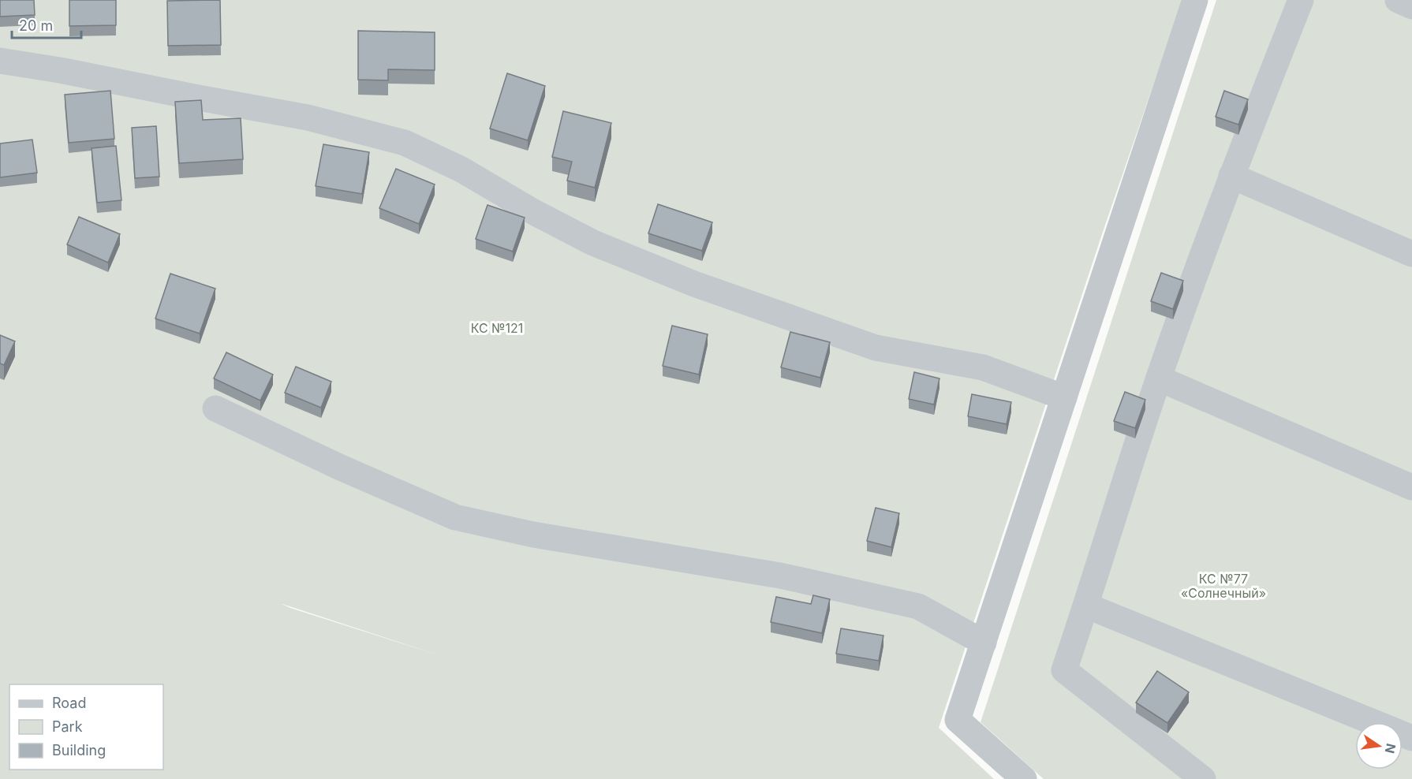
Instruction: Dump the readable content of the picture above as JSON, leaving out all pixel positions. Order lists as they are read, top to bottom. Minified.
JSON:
{"parks":["КС №121","КС №77 «Солнечный»"],"legend":["Road","Park","Building"],"scale_bar":"20 m","north":"right"}
